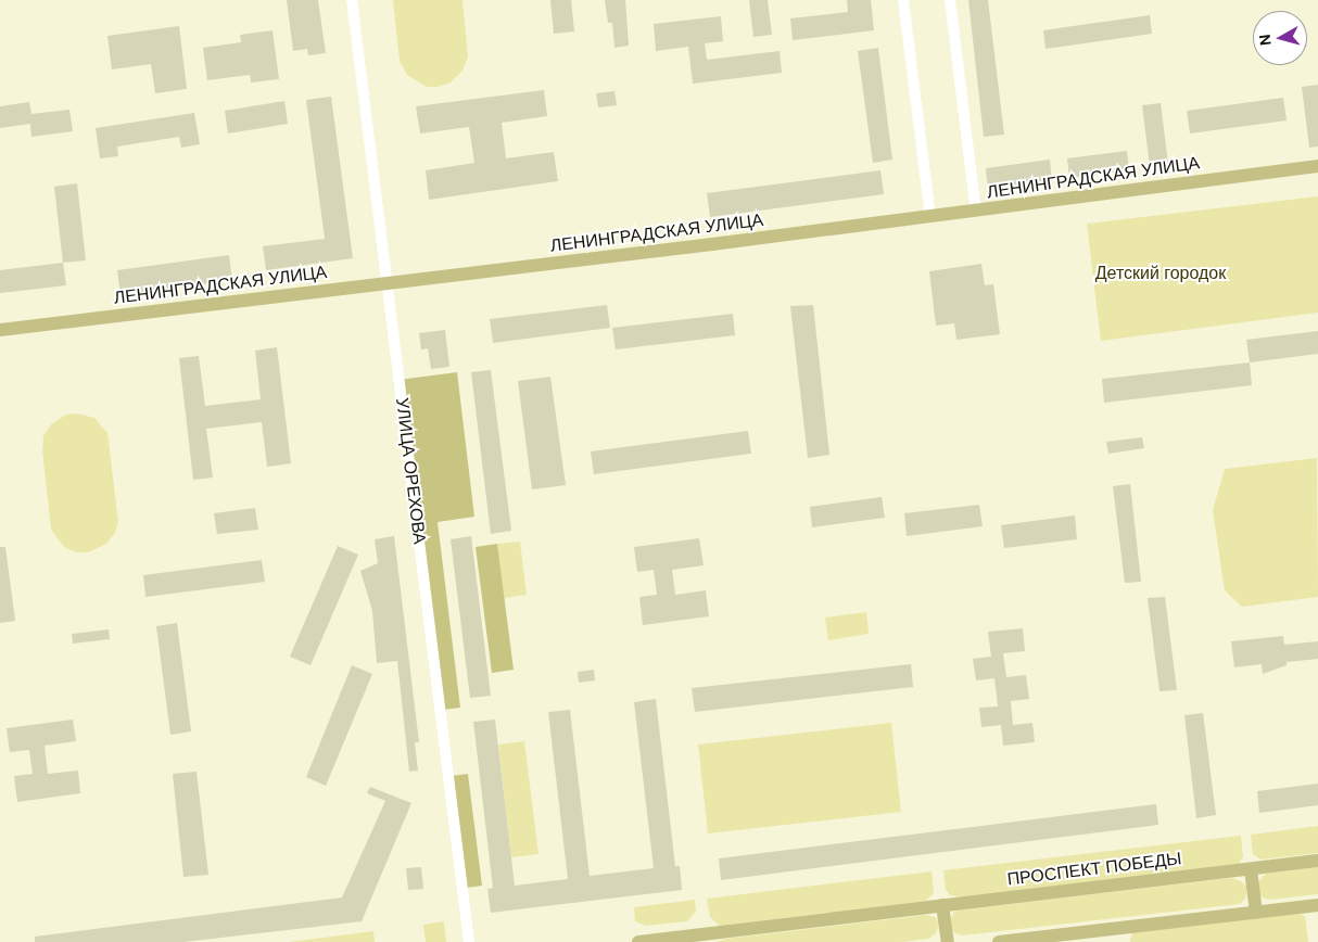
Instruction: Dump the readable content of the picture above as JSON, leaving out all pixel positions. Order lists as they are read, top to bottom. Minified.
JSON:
{"streets":{"main road":["ЛЕНИНГРАДСКАЯ УЛИЦА","ПРОСПЕКТ ПОБЕДЫ"],"street":["УЛИЦА ОРЕХОВА"]},"crossings":[["ЛЕНИНГРАДСКАЯ УЛИЦА","УЛИЦА ОРЕХОВА"]],"parks":["Детский городок"],"north":"left"}
